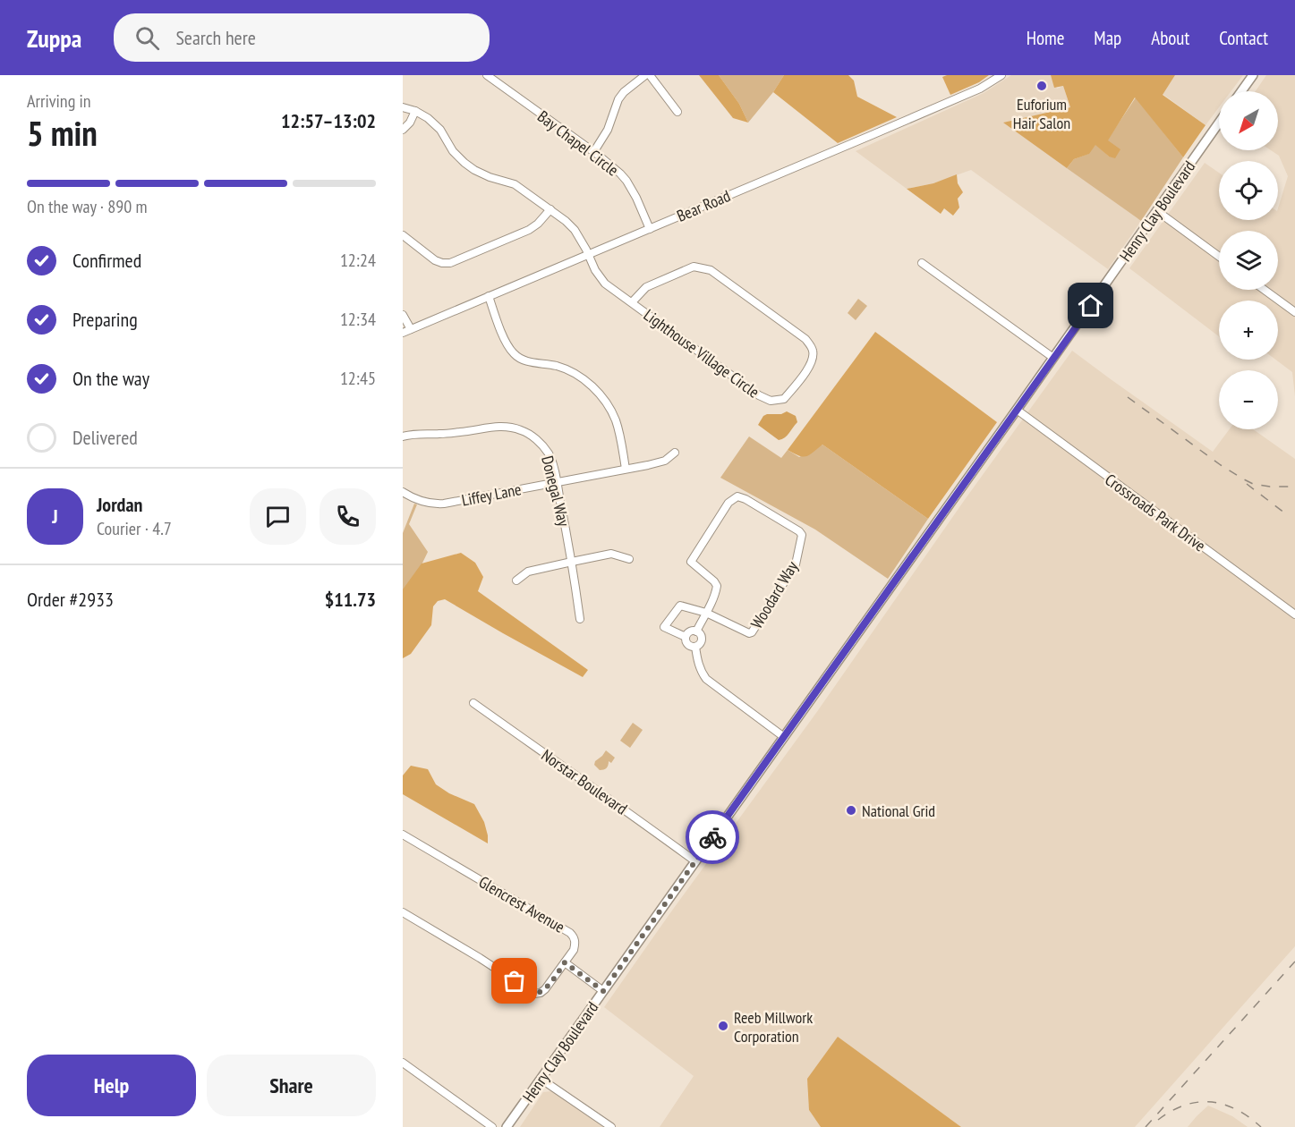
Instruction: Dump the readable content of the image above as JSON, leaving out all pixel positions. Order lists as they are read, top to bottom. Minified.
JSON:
{"streets":{"main road":["Henry Clay Boulevard"],"street":["Bay Chapel Circle","Bear Road","Lighthouse Village Circle","Donegal Way","Liffey Lane","Crossroads Park Drive","Woodard Way","Norstar Boulevard","Glencrest Avenue"]},"crossings":[["Bay Chapel Circle","Bear Road"],["Bear Road","Lighthouse Village Circle"],["Henry Clay Boulevard","Crossroads Park Drive"],["Henry Clay Boulevard","Woodard Way"],["Henry Clay Boulevard","Norstar Boulevard"],["Donegal Way","Liffey Lane"]],"places":["Euforium Hair Salon","National Grid","Reeb Millwork Corporation"],"north":"bottom left","page":{"header":"Zuppa","search":"Search here","nav":["Home","Map","About","Contact"],"heading":["5 min","Arriving in","12:57–13:02"],"panel":["Jordan","Courier · 4.7","Order #2933","$11.73"],"map_buttons":["+","−"],"bar":"On the way · 890 m","list":[["Confirmed","12:24"],["Preparing","12:34"],["On the way","12:45"],"Delivered"],"round":"J","buttons":["Help","Share"]}}
